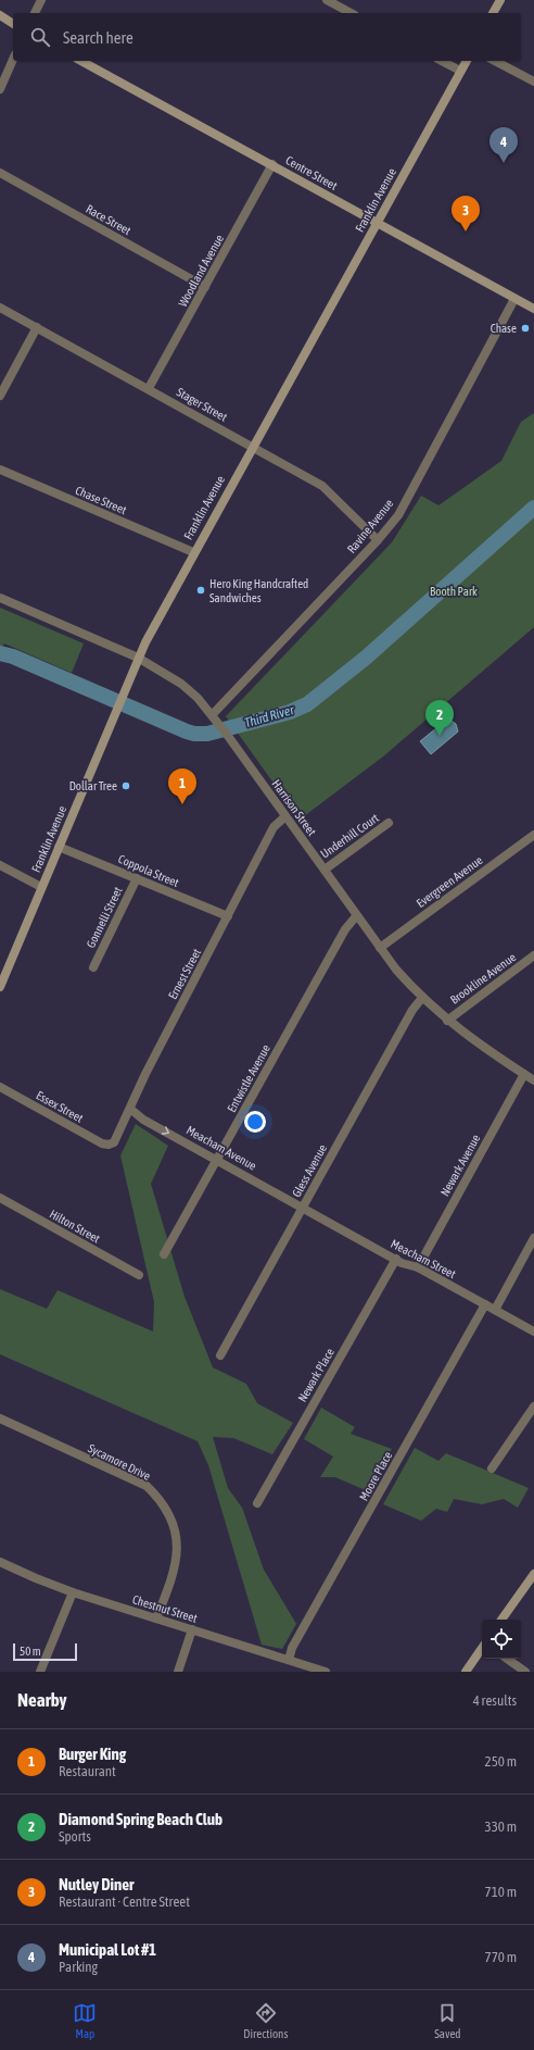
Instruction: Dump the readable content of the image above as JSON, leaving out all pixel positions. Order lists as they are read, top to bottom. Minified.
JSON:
{"streets":{"main road":["Centre Street","Franklin Avenue"],"street":["Race Street","Woodland Avenue","Stager Street","Chase Street","Ravine Avenue","Harrison Street","Underhill Court","Coppola Street","Evergreen Avenue","Gonnelli Street","Ernest Street","Brookline Avenue","Entwistle Avenue","Essex Street","Meacham Avenue","Newark Avenue","Gless Avenue","Hilton Street","Meacham Street","Newark Place","Sycamore Drive","Moore Place","Chestnut Street"]},"crossings":[["Centre Street","Franklin Avenue"],["Centre Street","Woodland Avenue"],["Centre Street","Ravine Avenue"],["Franklin Avenue","Stager Street"],["Franklin Avenue","Chase Street"],["Franklin Avenue","Harrison Street"],["Franklin Avenue","Coppola Street"],["Race Street","Woodland Avenue"],["Woodland Avenue","Stager Street"],["Stager Street","Ravine Avenue"],["Ravine Avenue","Harrison Street"],["Harrison Street","Underhill Court"],["Harrison Street","Evergreen Avenue"],["Harrison Street","Ernest Street"],["Harrison Street","Brookline Avenue"],["Harrison Street","Entwistle Avenue"],["Harrison Street","Newark Avenue"],["Harrison Street","Gless Avenue"],["Coppola Street","Gonnelli Street"],["Coppola Street","Ernest Street"],["Ernest Street","Essex Street"],["Ernest Street","Meacham Avenue"],["Entwistle Avenue","Meacham Avenue"],["Meacham Avenue","Gless Avenue"],["Meacham Avenue","Meacham Street"],["Newark Avenue","Meacham Street"],["Gless Avenue","Meacham Street"],["Meacham Street","Newark Place"],["Meacham Street","Moore Place"],["Sycamore Drive","Chestnut Street"],["Moore Place","Chestnut Street"]],"one_way":["Meacham Avenue"],"water":["Third River"],"parks":["Booth Park"],"places":["Chase","Hero King Handcrafted Sandwiches","Dollar Tree"],"scale_bar":"50 m","page":{"search":"Search here","pins":["4","3","2","1"],"scale":"50 m","heading":["Nearby","4 results"],"list":[{"mark":"1","name":"Burger King","note":"Restaurant","value":"250 m"},{"mark":"2","name":"Diamond Spring Beach Club","note":"Sports","value":"330 m"},{"mark":"3","name":"Nutley Diner","note":"Restaurant · Centre Street","value":"710 m"},{"mark":"4","name":"Municipal Lot #1","note":"Parking","value":"770 m"}],"nav":["Map","Directions","Saved"]}}
